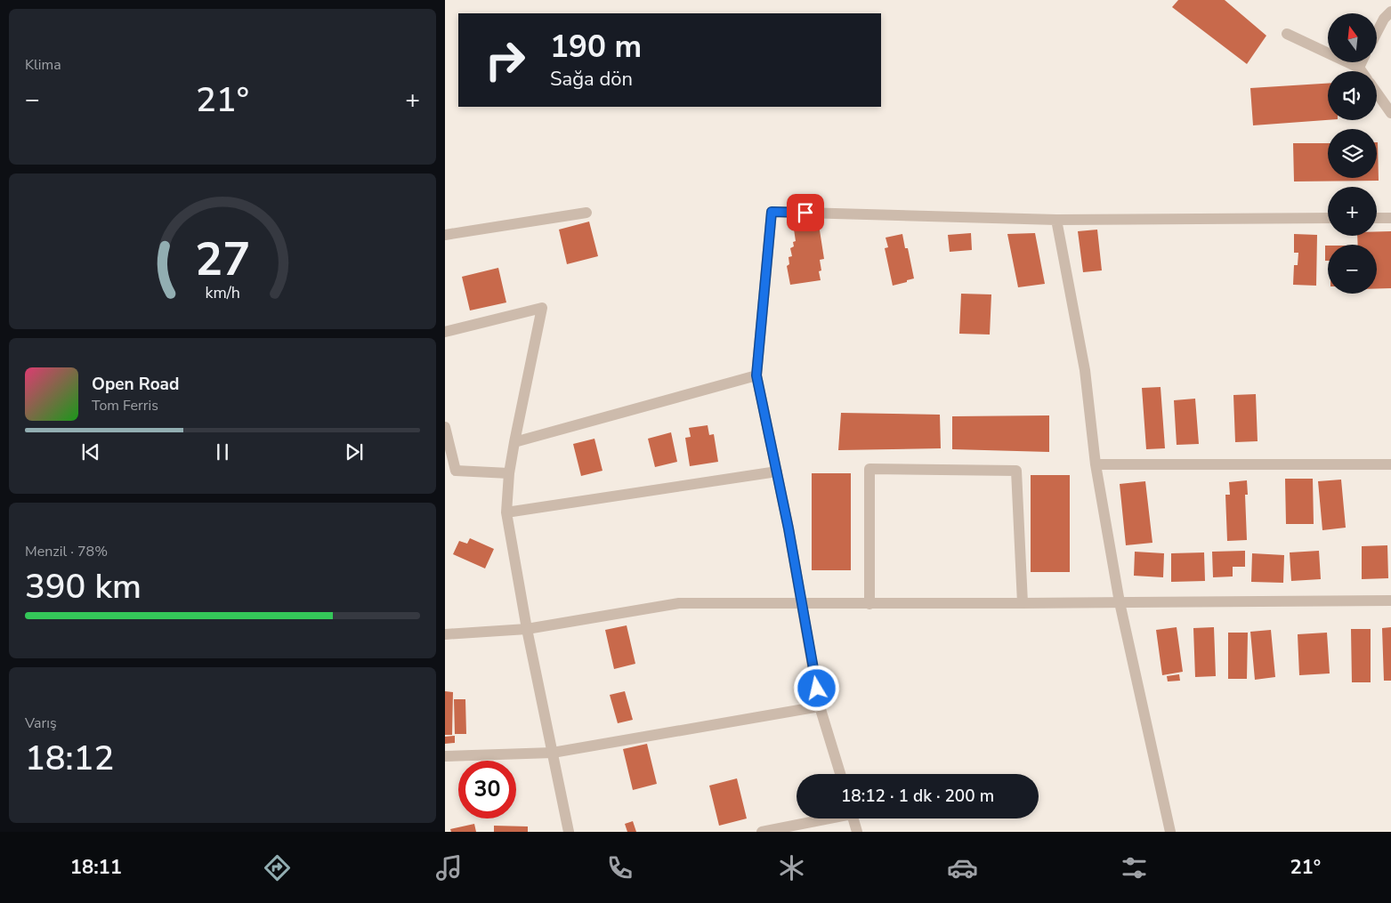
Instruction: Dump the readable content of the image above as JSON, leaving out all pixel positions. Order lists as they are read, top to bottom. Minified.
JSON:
{"north":"top","page":{"tile":["Klima",["Menzil · 78%","390 km"],["Varış","18:12"]],"map_buttons":["+","−"],"turn":["190 m","Sağa dön"],"heat":["−","21°","+"],"song":["Open Road","Tom Ferris"],"limit":"30","trip":"18:12 · 1 dk · 200 m","tabs":["18:11","21°"],"gauge":["27","km/h"]}}
